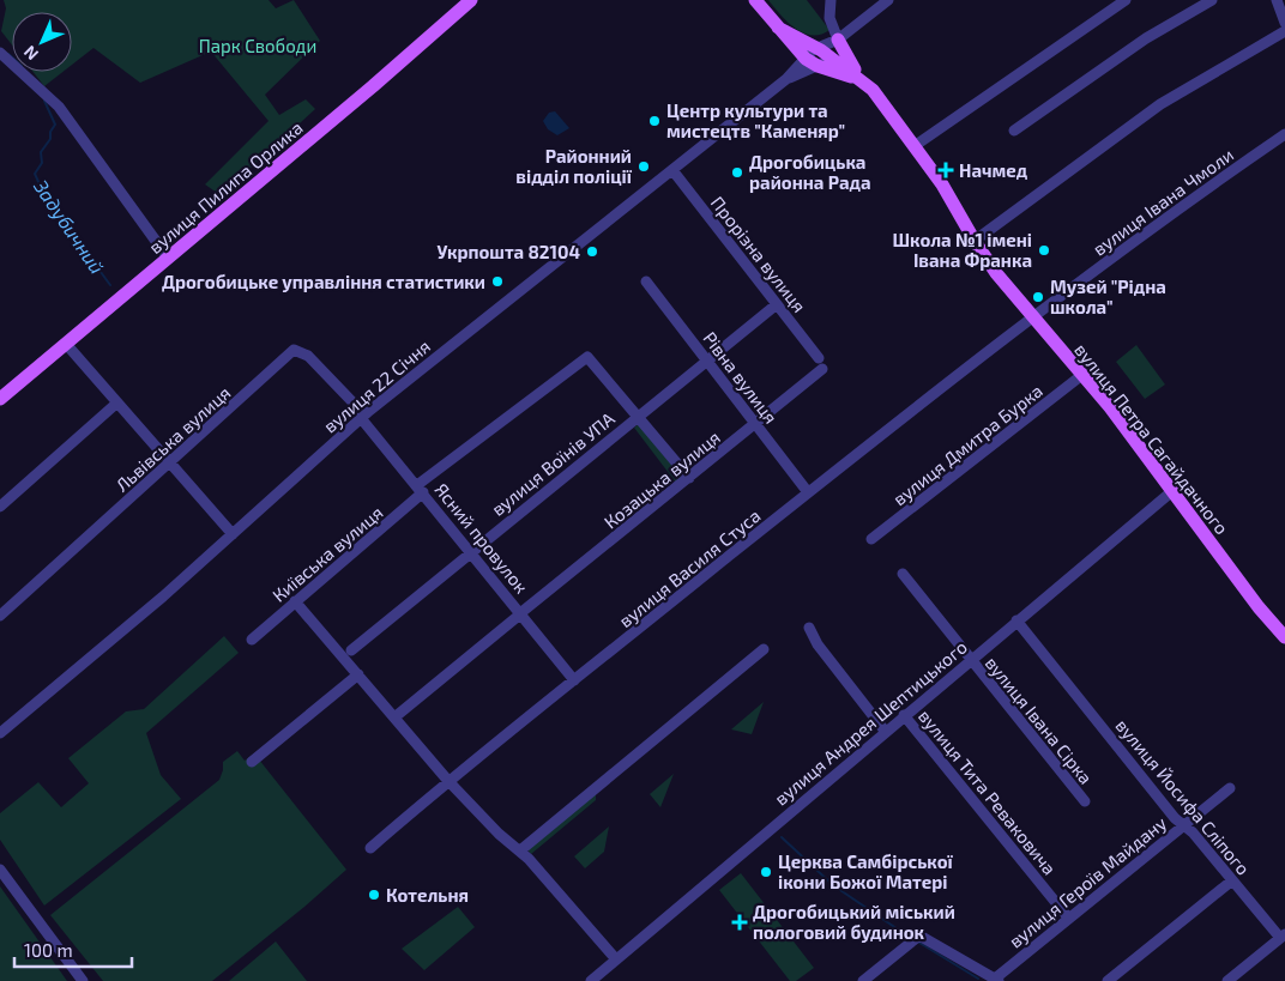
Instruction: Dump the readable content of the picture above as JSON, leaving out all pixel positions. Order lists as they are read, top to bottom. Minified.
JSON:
{"streets":{"main road":["вулиця Пилипа Орлика","вулиця Петра Сагайдачного"],"street":["вулиця Івана Чмоли","Прорізна вулиця","Рівна вулиця","вулиця 22 Січня","Львівська вулиця","вулиця Дмитра Бурка","вулиця Воїнів УПА","Козацька вулиця","Ясний провулок","Київська вулиця","вулиця Василя Стуса","вулиця Івана Сірка","вулиця Андрея Шептицького","вулиця Тита Реваковича","вулиця Йосифа Сліпого","вулиця Героїв Майдану"]},"crossings":[["вулиця Івана Чмоли","вулиця Петра Сагайдачного"],["вулиця Івана Чмоли","вулиця Василя Стуса"],["Прорізна вулиця","вулиця 22 Січня"],["Прорізна вулиця","вулиця Воїнів УПА"],["Рівна вулиця","вулиця Воїнів УПА"],["Рівна вулиця","Козацька вулиця"],["Рівна вулиця","вулиця Василя Стуса"],["вулиця 22 Січня","Львівська вулиця"],["вулиця 22 Січня","Ясний провулок"],["Львівська вулиця","Ясний провулок"],["вулиця Петра Сагайдачного","вулиця Дмитра Бурка"],["вулиця Петра Сагайдачного","вулиця Василя Стуса"],["вулиця Петра Сагайдачного","вулиця Андрея Шептицького"],["вулиця Воїнів УПА","Ясний провулок"],["вулиця Воїнів УПА","Київська вулиця"],["Козацька вулиця","Ясний провулок"],["Ясний провулок","Київська вулиця"],["Ясний провулок","вулиця Василя Стуса"],["вулиця Івана Сірка","вулиця Андрея Шептицького"],["вулиця Андрея Шептицького","вулиця Тита Реваковича"],["вулиця Андрея Шептицького","вулиця Йосифа Сліпого"],["вулиця Тита Реваковича","вулиця Героїв Майдану"],["вулиця Йосифа Сліпого","вулиця Героїв Майдану"]],"water":["Задубичний"],"parks":["Парк Свободи"],"places":{"other":["Центр культури та мистецтв \"Каменяр\"","Районний відділ поліції","Дрогобицька районна Рада","Школа №1 імені Івана Франка","Укрпошта 82104","Дрогобицьке управління статистики","Музей \"Рідна школа\"","Церква Самбірської ікони Божої Матері","Котельня"],"health":["Начмед","Дрогобицький міський пологовий будинок"]},"scale_bar":"100 m","north":"bottom left"}
